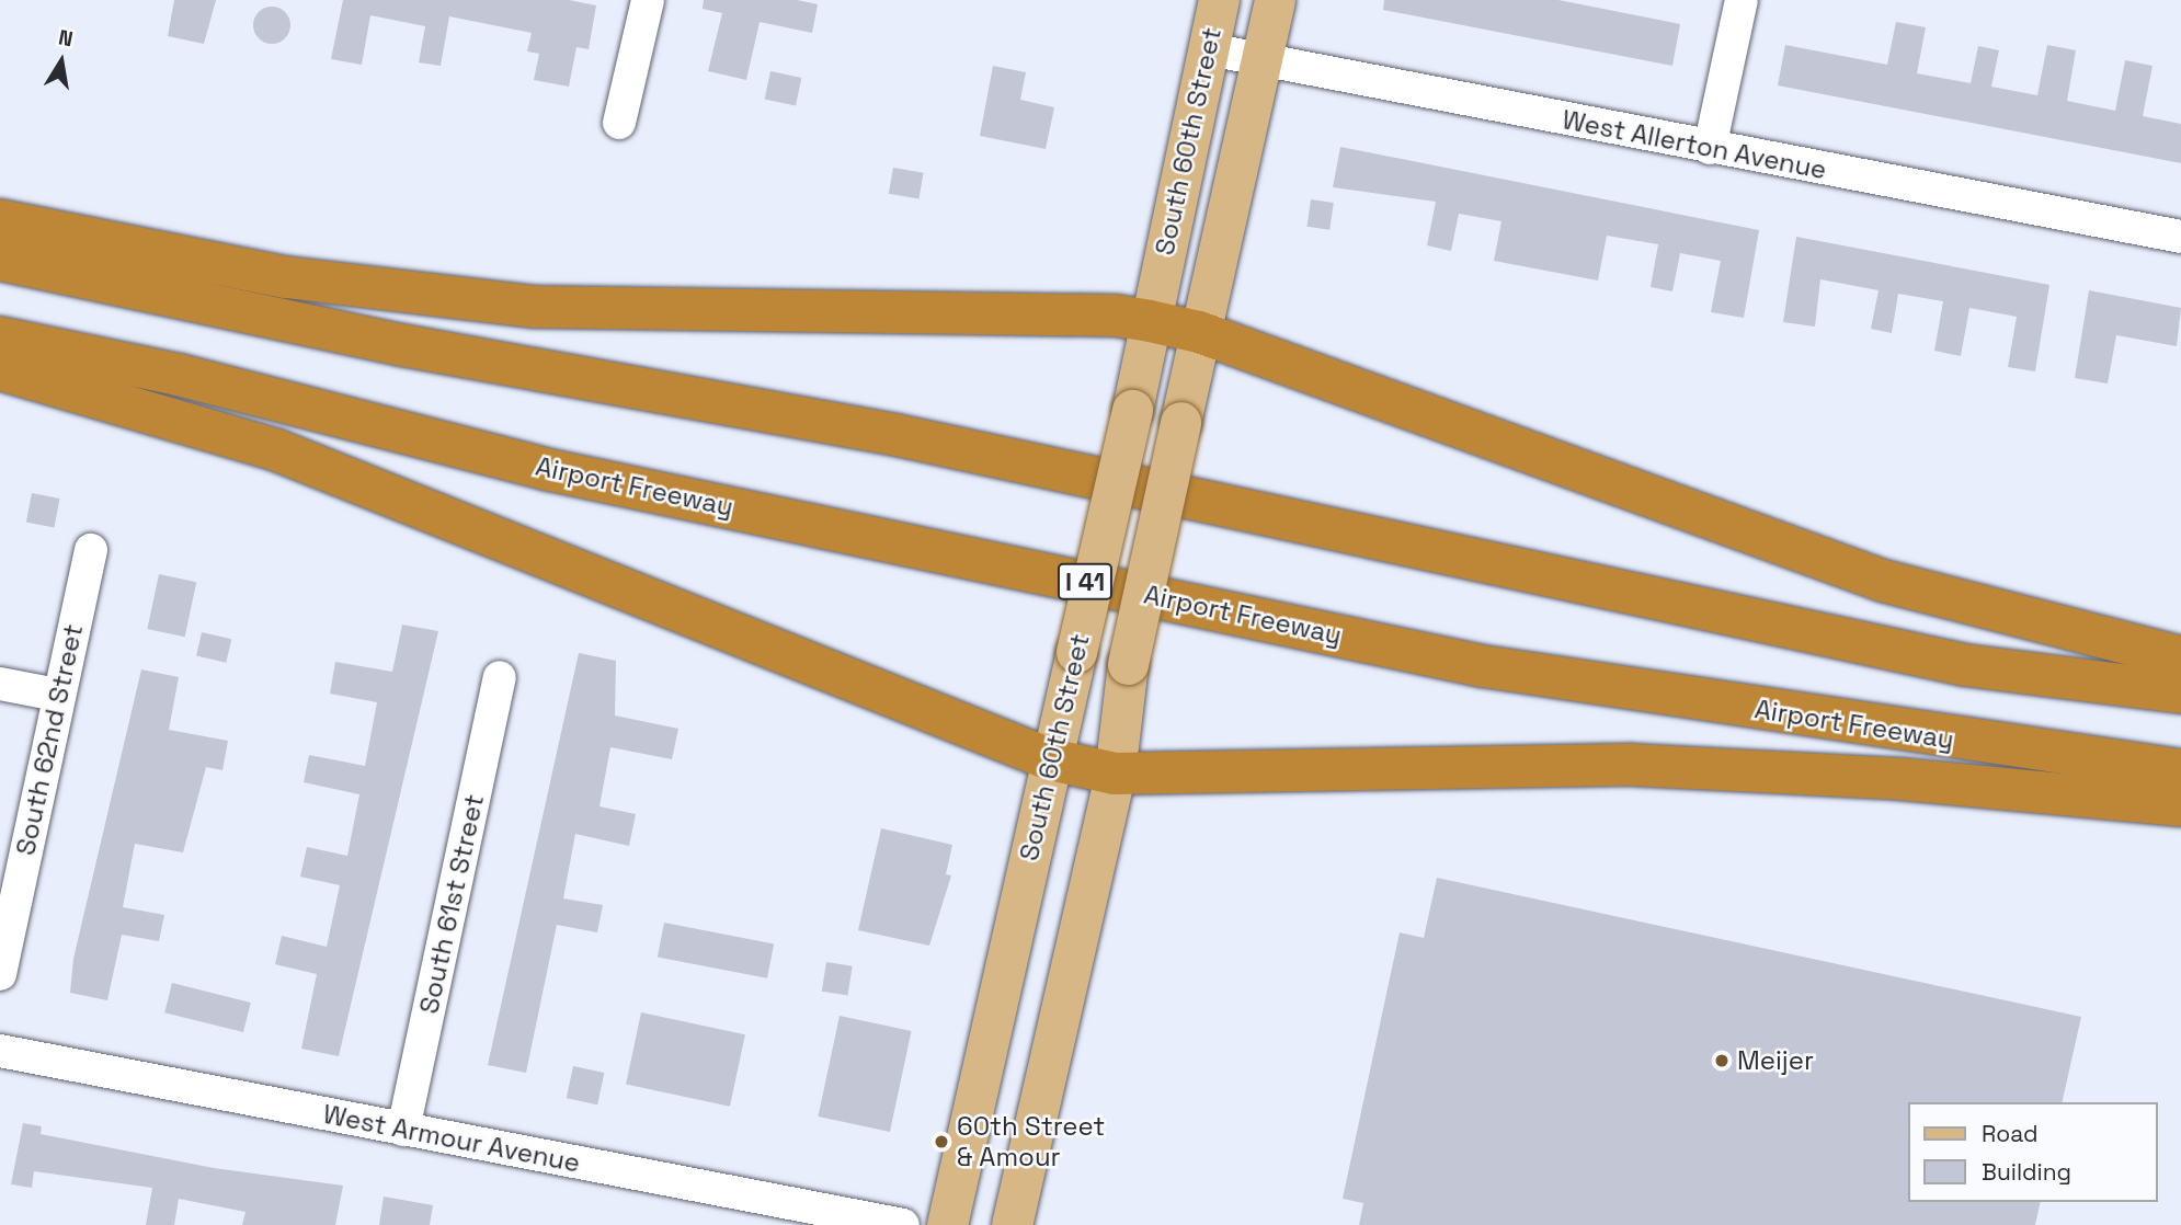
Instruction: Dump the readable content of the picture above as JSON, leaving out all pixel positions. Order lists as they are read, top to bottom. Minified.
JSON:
{"streets":{"highway":["Airport Freeway","I 41"],"main road":["South 60th Street"],"street":["West Allerton Avenue","South 62nd Street","South 61st Street","West Armour Avenue"]},"crossings":[["South 60th Street","West Allerton Avenue"],["South 61st Street","West Armour Avenue"]],"places":["Meijer","60th Street & Amour"],"legend":["Road","Building"],"north":"top"}
